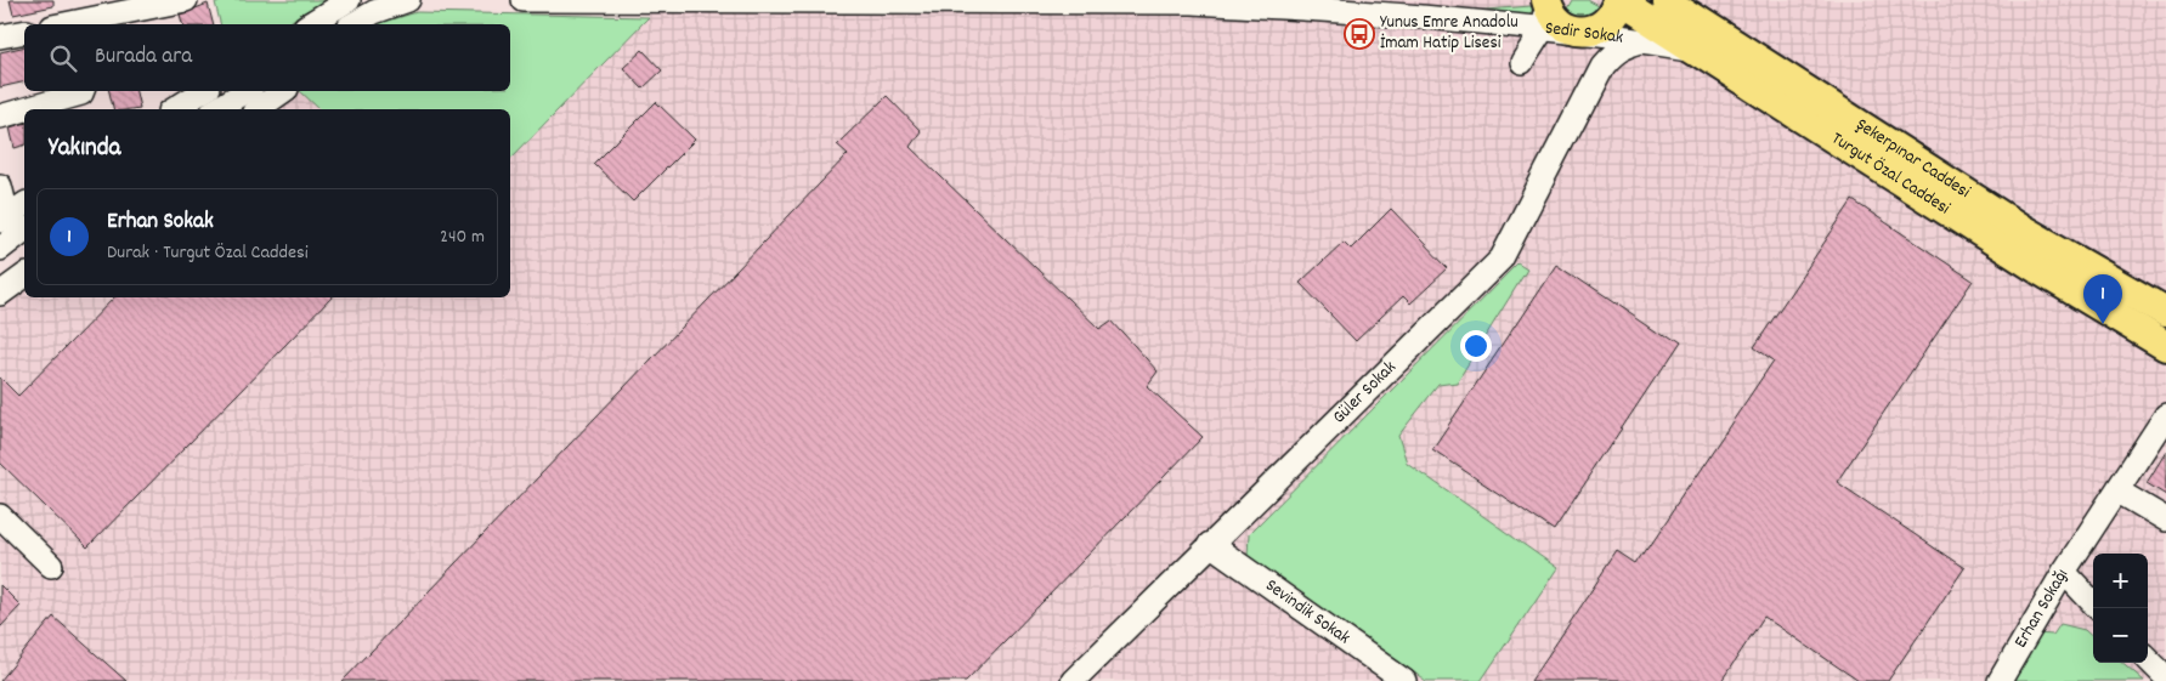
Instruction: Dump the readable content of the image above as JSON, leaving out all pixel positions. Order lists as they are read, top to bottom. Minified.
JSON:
{"streets":{"main road":["Şekerpınar Caddesi","Turgut Özal Caddesi"],"street":["Sedir Sokak","Güler Sokak","Erhan Sokağı","Sevindik Sokak"]},"crossings":[["Sedir Sokak","Turgut Özal Caddesi"],["Güler Sokak","Sevindik Sokak"]],"places":{"bus stop":["Yunus Emre Anadolu İmam Hatip Lisesi"]},"page":{"search":"Burada ara","heading":"Yakında","list":[{"mark":"1","name":"Erhan Sokak","note":"Durak · Turgut Özal Caddesi","value":"240 m"}],"pins":"1","map_buttons":["+","−"]}}
